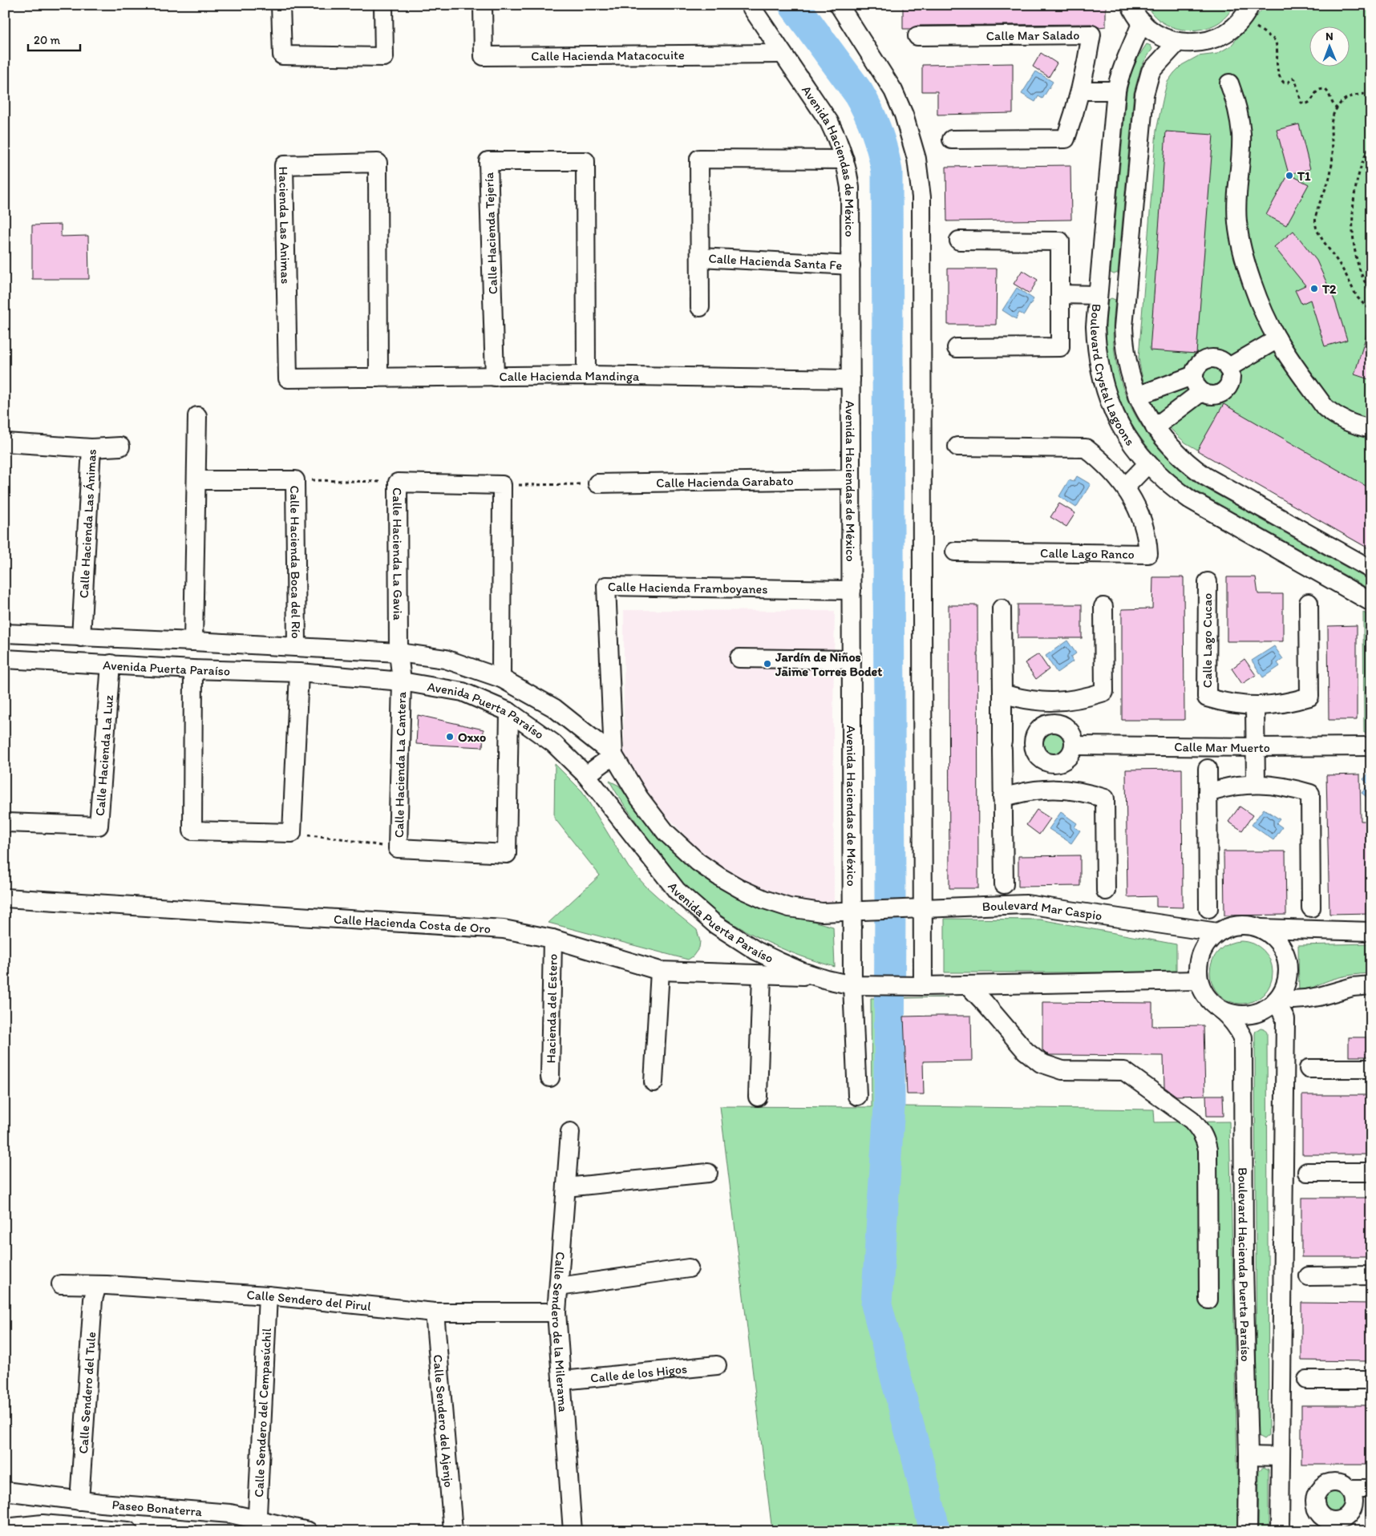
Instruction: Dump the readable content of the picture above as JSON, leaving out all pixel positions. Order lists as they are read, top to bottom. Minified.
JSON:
{"streets":{"street":["Calle Mar Salado","Calle Hacienda Matacocuite","Avenida Haciendas de México","Hacienda Las Animas","Calle Hacienda Tejería","Calle Hacienda Santa Fe","Boulevard Crystal Lagoons","Calle Hacienda Mandinga","Calle Hacienda Garabato","Calle Hacienda Las Ánimas","Calle Lago Ranco","Calle Hacienda La Gavia","Calle Hacienda Boca del Río","Calle Hacienda Framboyanes","Calle Lago Cucao","Avenida Puerta Paraíso","Calle Mar Muerto","Calle Hacienda La Luz","Calle Hacienda La Cantera","Boulevard Mar Caspio","Calle Hacienda Costa de Oro","Hacienda del Estero","Boulevard Hacienda Puerta Paraíso","Calle Sendero del Pirul","Calle Sendero de la Milerama","Calle de los Higos","Calle Sendero del Tule","Calle Sendero del Cempasúchil","Calle Sendero del Ajenjo","Paseo Bonaterra"]},"crossings":[["Calle Hacienda Matacocuite","Avenida Haciendas de México"],["Avenida Haciendas de México","Calle Hacienda Santa Fe"],["Avenida Haciendas de México","Calle Hacienda Mandinga"],["Avenida Haciendas de México","Calle Hacienda Garabato"],["Avenida Haciendas de México","Calle Hacienda Framboyanes"],["Avenida Haciendas de México","Avenida Puerta Paraíso"],["Avenida Haciendas de México","Boulevard Mar Caspio"],["Hacienda Las Animas","Calle Hacienda Mandinga"],["Calle Hacienda Tejería","Calle Hacienda Mandinga"],["Calle Hacienda Las Ánimas","Avenida Puerta Paraíso"],["Calle Hacienda La Gavia","Avenida Puerta Paraíso"],["Calle Hacienda La Gavia","Calle Hacienda La Cantera"],["Calle Hacienda Boca del Río","Avenida Puerta Paraíso"],["Calle Hacienda Framboyanes","Avenida Puerta Paraíso"],["Avenida Puerta Paraíso","Calle Hacienda La Luz"],["Avenida Puerta Paraíso","Calle Hacienda La Cantera"],["Avenida Puerta Paraíso","Boulevard Mar Caspio"],["Avenida Puerta Paraíso","Calle Hacienda Costa de Oro"],["Boulevard Mar Caspio","Boulevard Hacienda Puerta Paraíso"],["Calle Hacienda Costa de Oro","Hacienda del Estero"],["Calle Sendero del Pirul","Calle Sendero de la Milerama"],["Calle Sendero del Pirul","Calle Sendero del Tule"],["Calle Sendero del Pirul","Calle Sendero del Cempasúchil"],["Calle Sendero del Pirul","Calle Sendero del Ajenjo"],["Calle Sendero de la Milerama","Calle de los Higos"],["Calle Sendero del Tule","Paseo Bonaterra"],["Calle Sendero del Cempasúchil","Paseo Bonaterra"]],"places":["T1","T2","Jardín de Niños Jaime Torres Bodet","Oxxo"],"scale_bar":"20 m","north":"top"}
